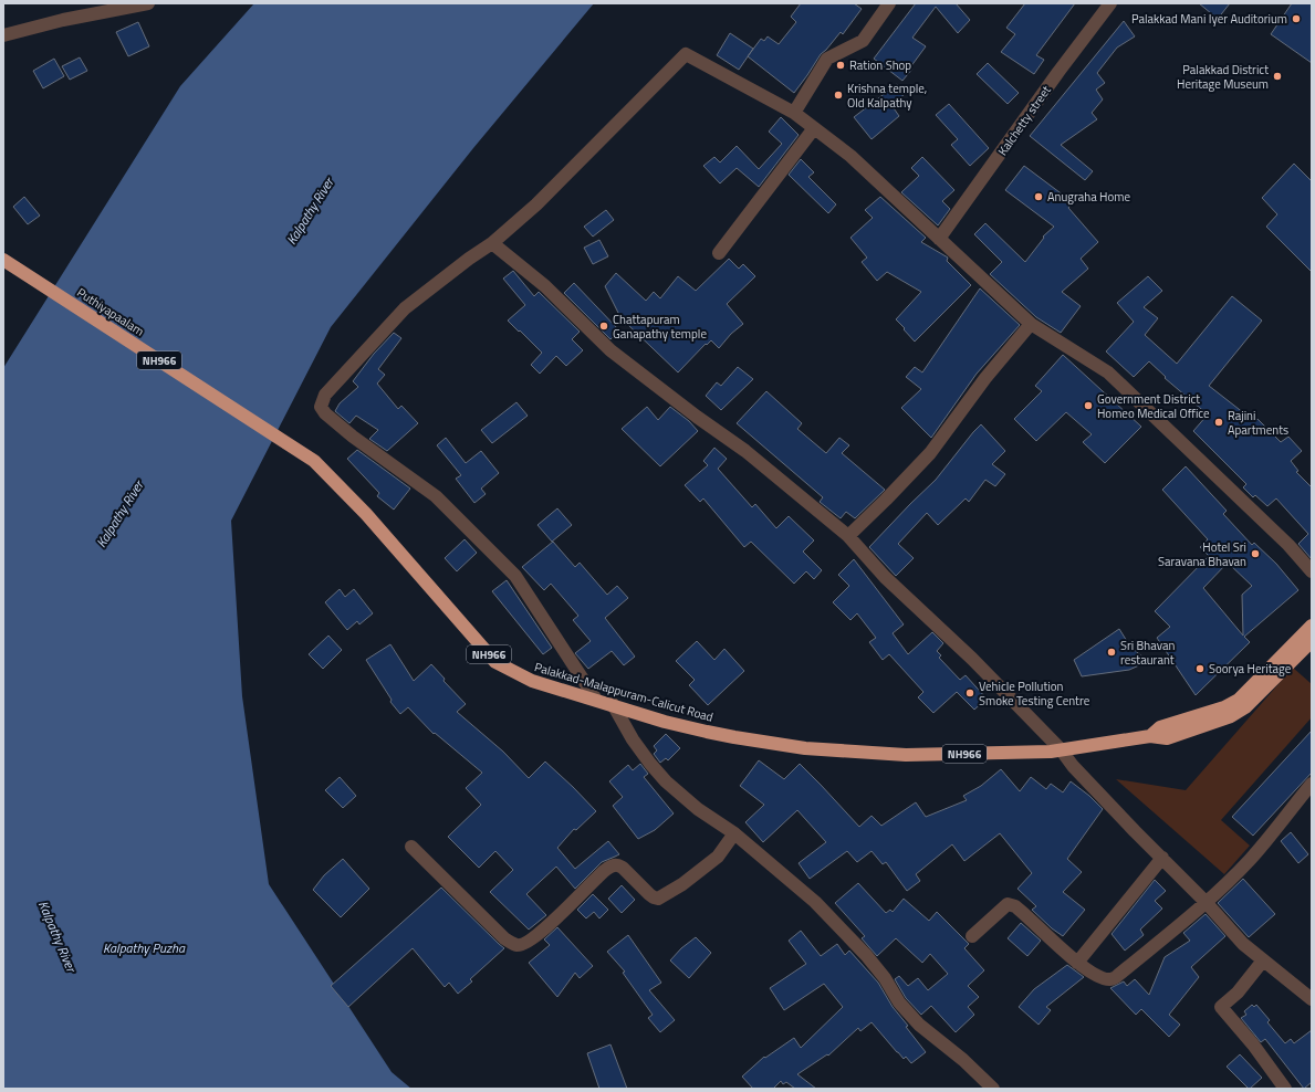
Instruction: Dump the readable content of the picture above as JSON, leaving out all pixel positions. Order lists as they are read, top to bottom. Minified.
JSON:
{"streets":{"highway":["Puthiyapaalam","NH966","Palakkad-Malappuram-Calicut Road"],"street":["Kalchetty street"]},"crossings":[["Puthiyapaalam","Palakkad-Malappuram-Calicut Road"]],"water":["Kalpathy River","Kalpathy Puzha"],"places":["Palakkad Mani Iyer Auditorium","Ration Shop","Palakkad District Heritage Museum","Krishna temple, Old Kalpathy","Anugraha Home","Chattapuram Ganapathy temple","Government District Homeo Medical Office","Rajini Apartments","Hotel Sri Saravana Bhavan","Sri Bhavan restaurant","Soorya Heritage","Vehicle Pollution Smoke Testing Centre"]}
